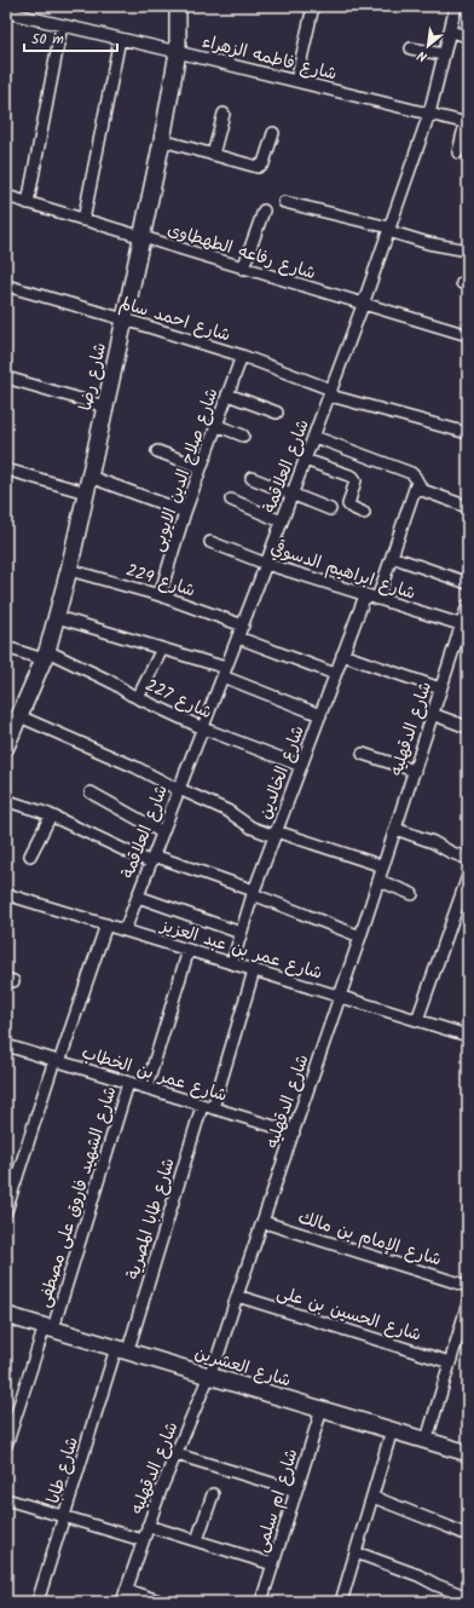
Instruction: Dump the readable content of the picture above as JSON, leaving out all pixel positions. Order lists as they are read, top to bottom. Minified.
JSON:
{"streets":{"street":["شارع فاطمه الزهراء","شارع رفاعه الطهطاوى","شارع احمد سالم","شارع رضا","شارع العلاقمة","شارع صلاح الدين الايوبى","شارع ابراهيم الدسوقي","شارع 229","شارع 227","شارع الدقهليه","شارع الخالدين","شارع عمر بن عبد العزيز","شارع عمر بن الخطاب","شارع الشهيد فاروق على مصطفى","شارع طابا المصرية","شارع الإمام بن مالك","شارع الحسين بن على","شارع العشرين","شارع طابا","شارع ام سلمى"]},"crossings":[["شارع فاطمه الزهراء","شارع رضا"],["شارع فاطمه الزهراء","شارع العلاقمة"],["شارع رفاعه الطهطاوى","شارع رضا"],["شارع رفاعه الطهطاوى","شارع العلاقمة"],["شارع احمد سالم","شارع رضا"],["شارع احمد سالم","شارع العلاقمة"],["شارع احمد سالم","شارع صلاح الدين الايوبى"],["شارع رضا","شارع 229"],["شارع رضا","شارع 227"],["شارع العلاقمة","شارع ابراهيم الدسوقي"],["شارع العلاقمة","شارع 229"],["شارع العلاقمة","شارع 227"],["شارع العلاقمة","شارع عمر بن عبد العزيز"],["شارع صلاح الدين الايوبى","شارع 229"],["شارع ابراهيم الدسوقي","شارع الدقهليه"],["شارع ابراهيم الدسوقي","شارع الخالدين"],["شارع 227","شارع الخالدين"],["شارع الدقهليه","شارع عمر بن عبد العزيز"],["شارع الدقهليه","شارع عمر بن الخطاب"],["شارع الدقهليه","شارع الإمام بن مالك"],["شارع الدقهليه","شارع الحسين بن على"],["شارع الدقهليه","شارع العشرين"],["شارع الخالدين","شارع عمر بن عبد العزيز"],["شارع عمر بن الخطاب","شارع الشهيد فاروق على مصطفى"],["شارع عمر بن الخطاب","شارع طابا المصرية"],["شارع الشهيد فاروق على مصطفى","شارع العشرين"],["شارع طابا المصرية","شارع العشرين"],["شارع طابا المصرية","شارع طابا"],["شارع العشرين","شارع طابا"],["شارع العشرين","شارع ام سلمى"]],"scale_bar":"50 m","north":"bottom left"}
